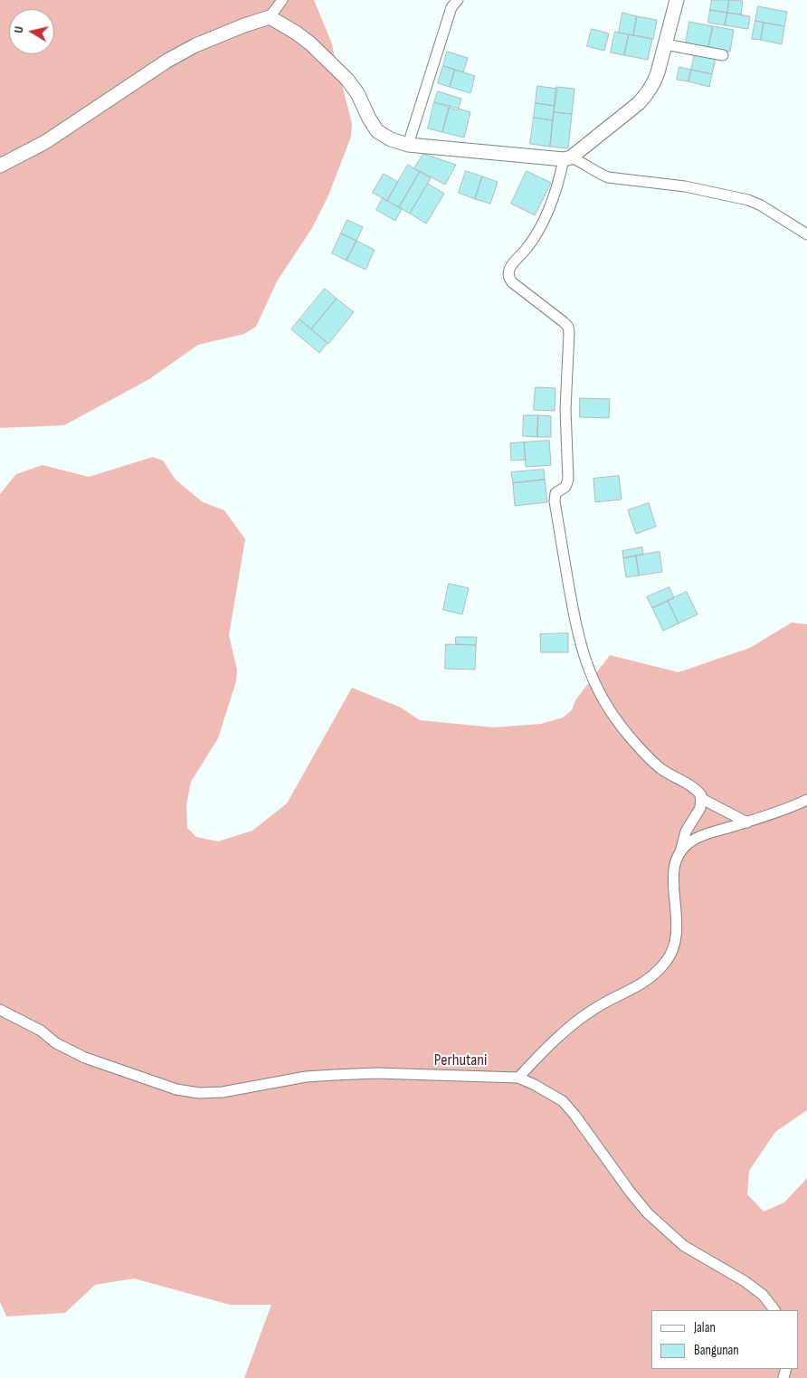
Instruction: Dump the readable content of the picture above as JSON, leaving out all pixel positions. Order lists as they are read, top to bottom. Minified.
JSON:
{"parks":["Perhutani"],"legend":["Jalan","Bangunan"],"north":"left"}
